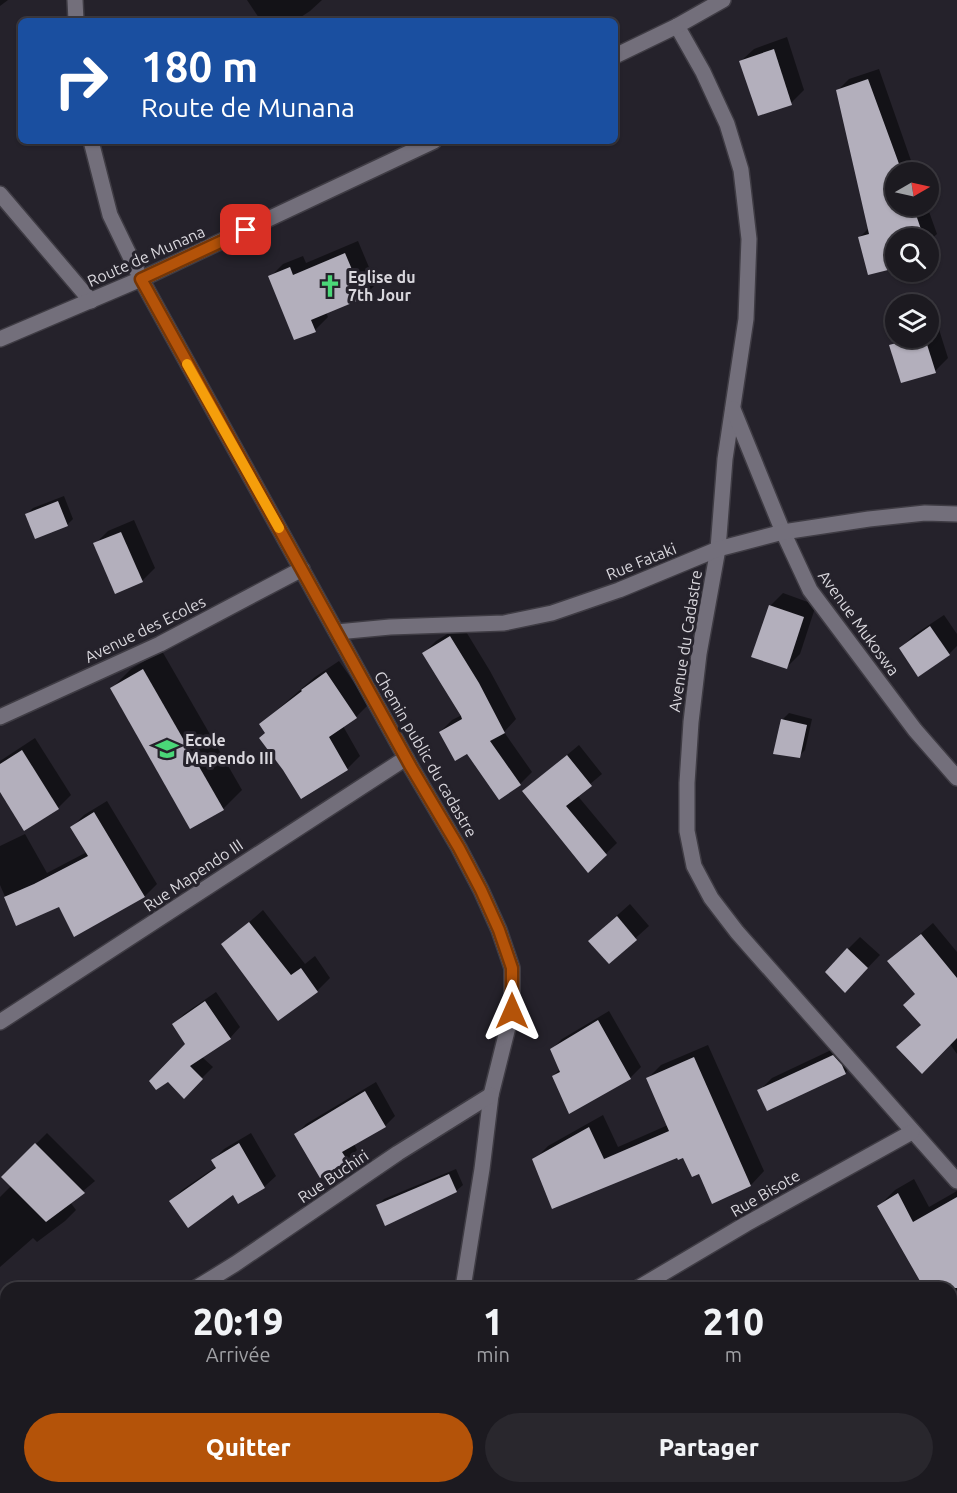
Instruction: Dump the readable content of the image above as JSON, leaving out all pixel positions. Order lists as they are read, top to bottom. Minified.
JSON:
{"streets":{"street":["Route de Munana","Rue Fataki","Avenue Mukoswa","Avenue des Ecoles","Avenue du Cadastre","Chemin public du cadastre","Rue Mapendo III","Rue Buchiri","Rue Bisote"]},"crossings":[["Route de Munana","Chemin public du cadastre"],["Rue Fataki","Avenue Mukoswa"],["Rue Fataki","Avenue du Cadastre"],["Rue Fataki","Chemin public du cadastre"],["Avenue Mukoswa","Avenue du Cadastre"],["Avenue des Ecoles","Chemin public du cadastre"],["Avenue du Cadastre","Rue Bisote"],["Chemin public du cadastre","Rue Mapendo III"],["Chemin public du cadastre","Rue Buchiri"]],"places":{"church":["Eglise du 7th Jour"],"school or university":["Ecole Mapendo III"]},"north":"right","page":{"turn":["180 m","Route de Munana"],"eta":["20:19","Arrivée","1","min","210","m"],"buttons":["Quitter","Partager"]}}
